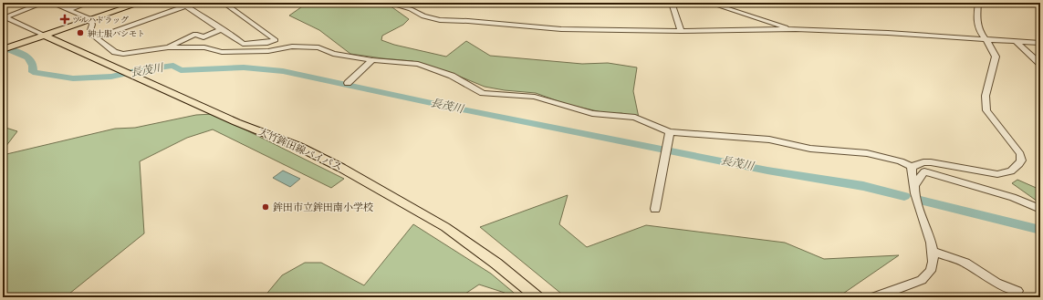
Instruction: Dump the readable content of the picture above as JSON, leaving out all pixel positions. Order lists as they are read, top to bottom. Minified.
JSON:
{"streets":{"main road":["大竹鉾田線バイパス"]},"water":["長茂川"],"places":{"health":["ツルハドラッグ"],"other":["紳士服ハシモト","鉾田市立鉾田南小学校"]}}
